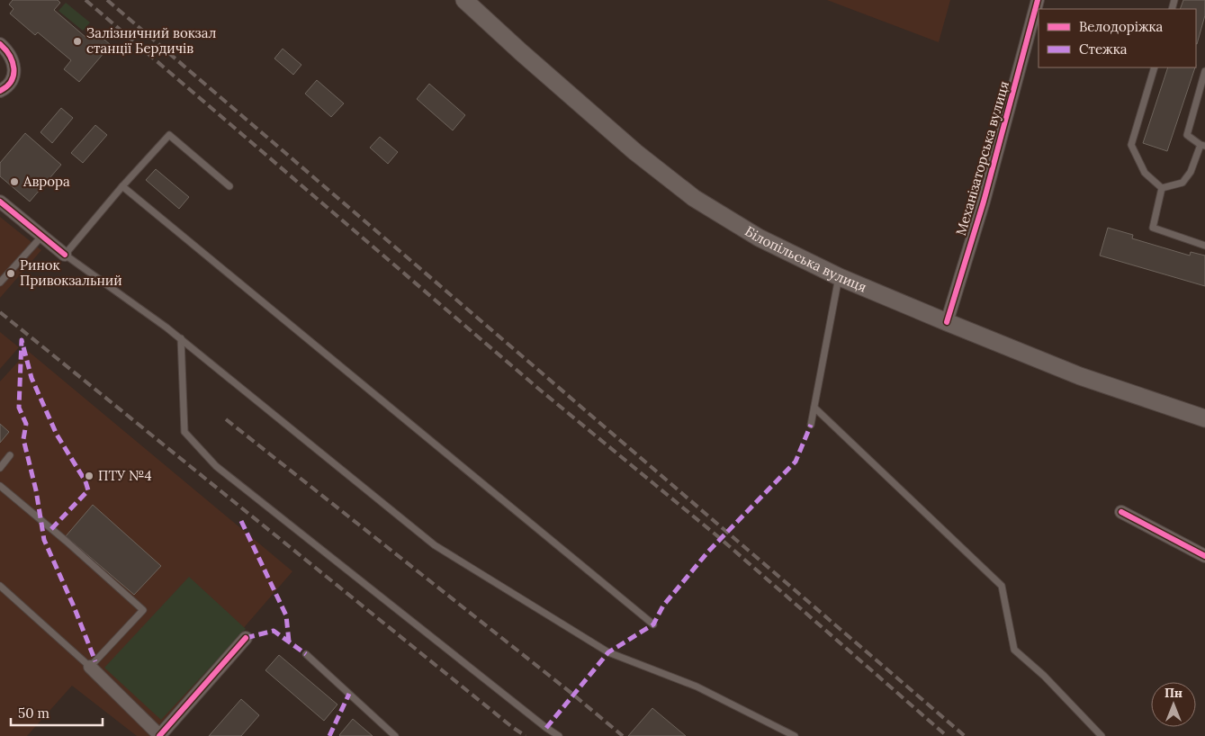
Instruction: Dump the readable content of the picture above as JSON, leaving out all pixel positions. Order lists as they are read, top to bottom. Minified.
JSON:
{"streets":{"main road":["Білопільська вулиця"],"street":["Механізаторська вулиця"]},"crossings":[["Механізаторська вулиця","Білопільська вулиця"]],"places":["Залізничний вокзал станції Бердичів","Аврора","Ринок Привокзальний","ПТУ №4"],"legend":["Велодоріжка","Стежка"],"scale_bar":"50 m","north":"top"}
